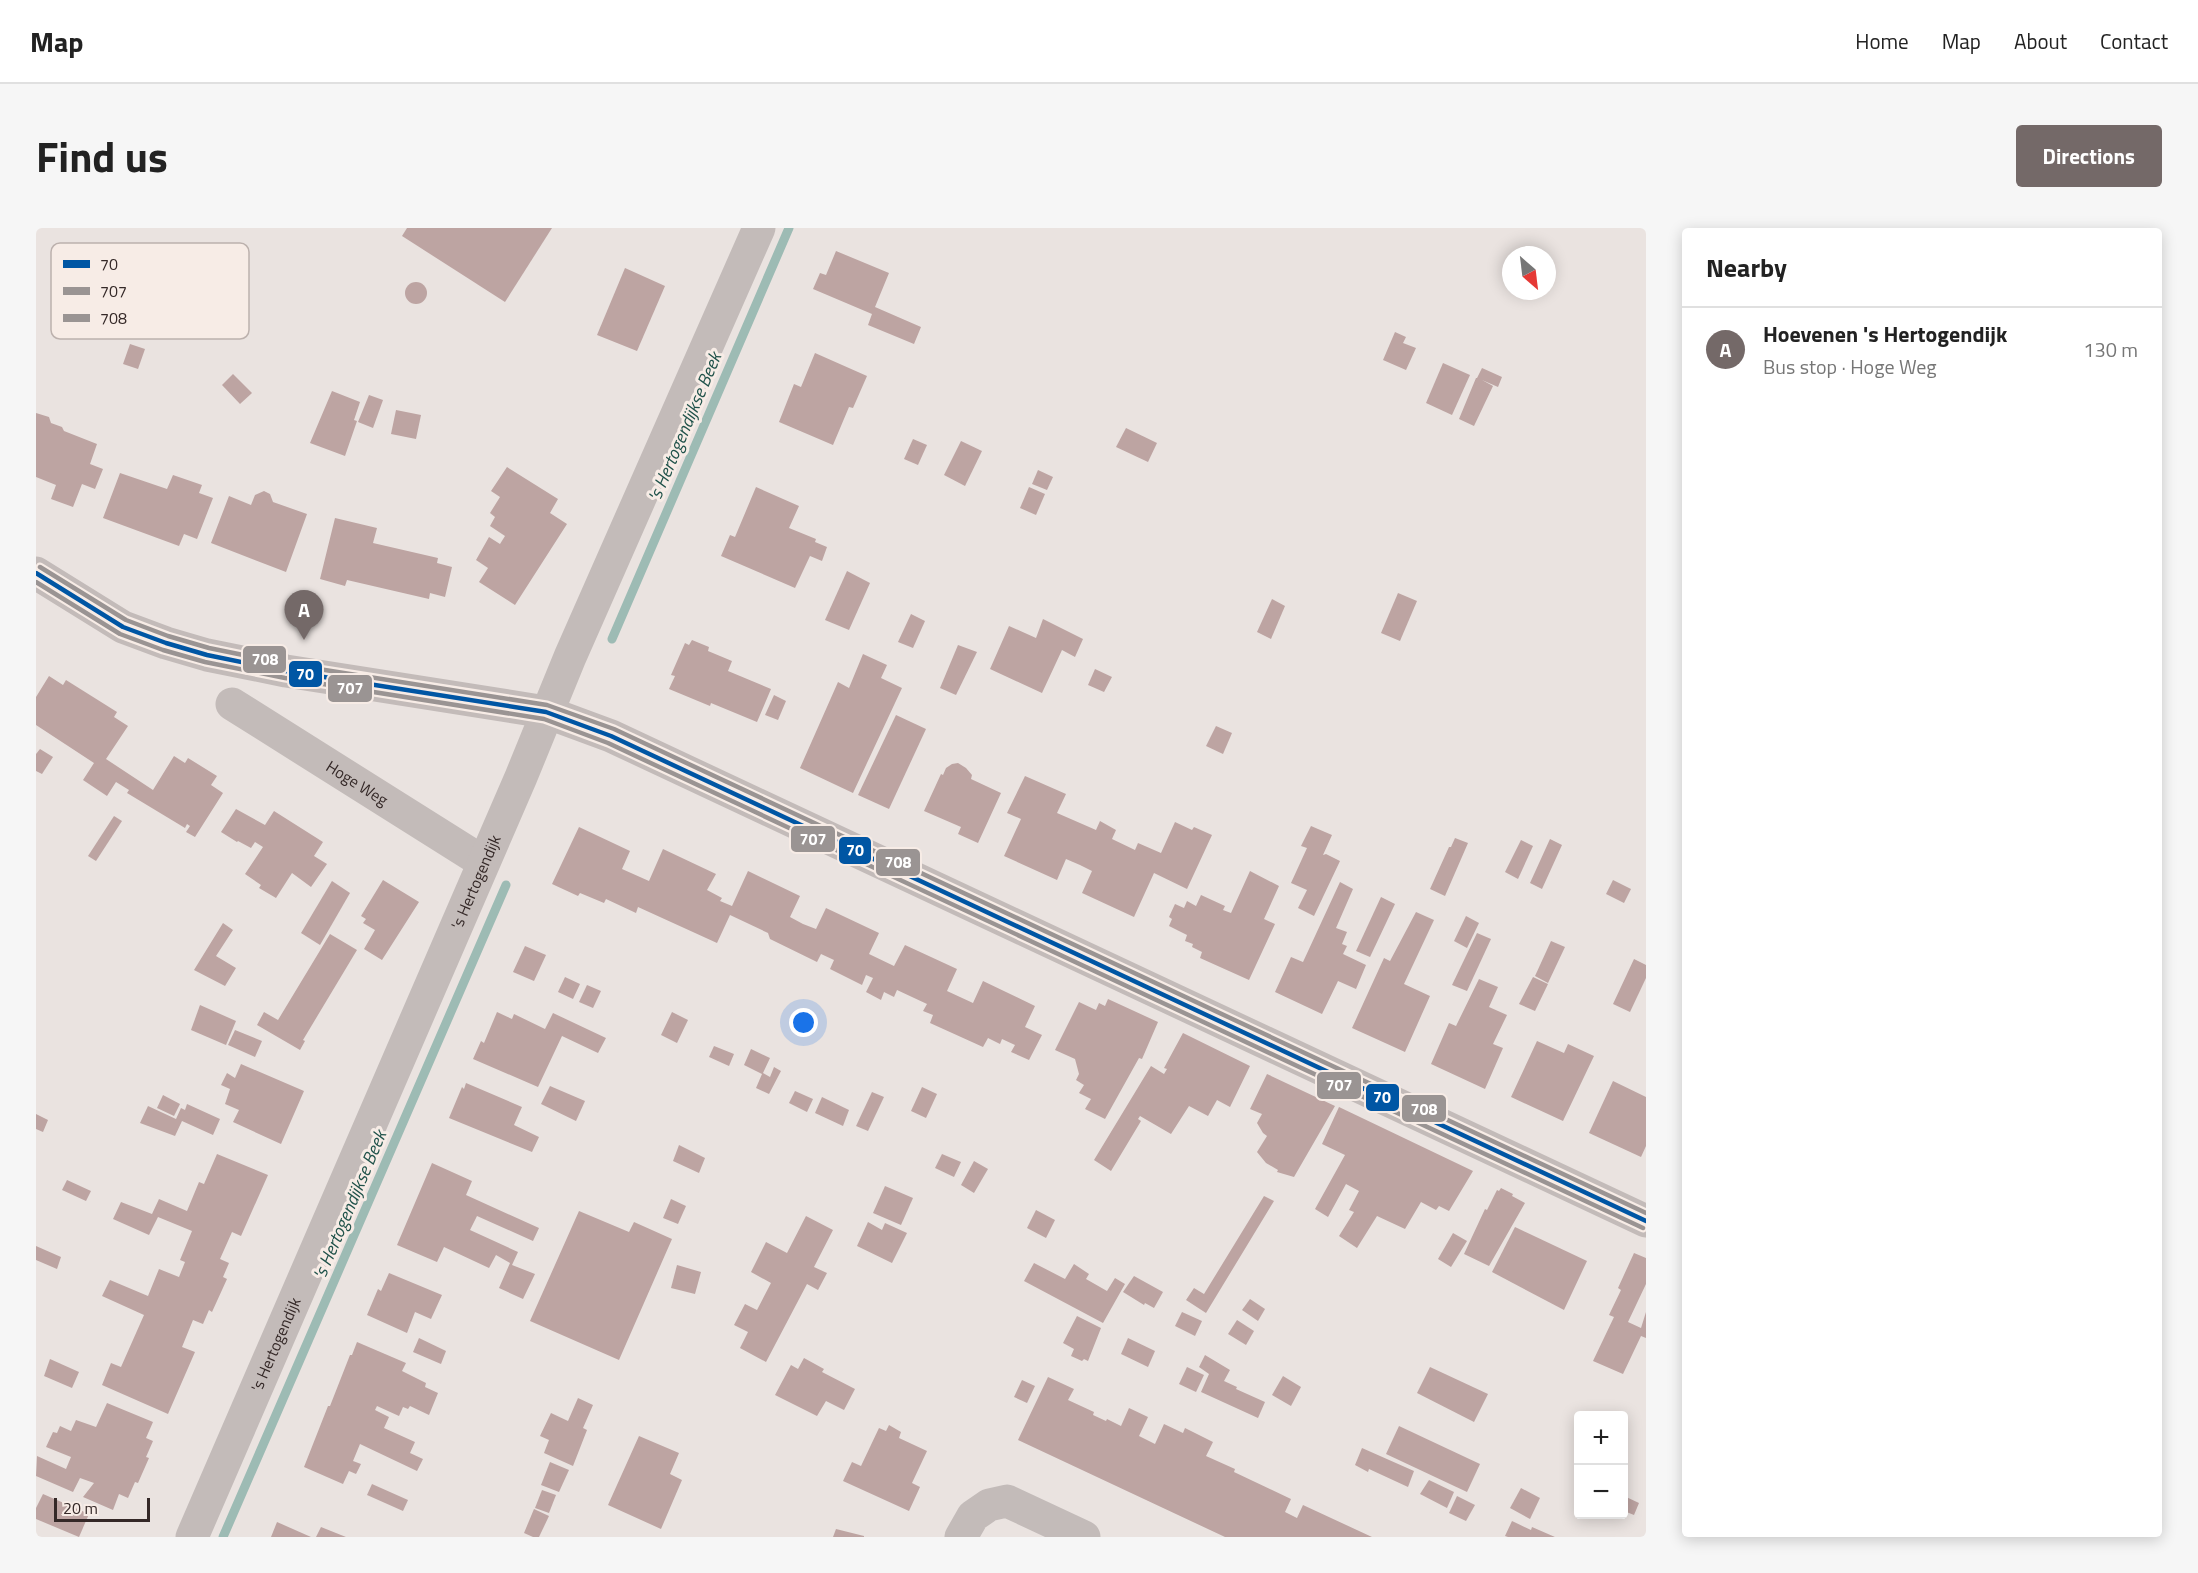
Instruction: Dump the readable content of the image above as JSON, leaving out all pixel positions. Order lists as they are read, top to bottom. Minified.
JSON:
{"streets":{"street":["Hoge Weg","'s Hertogendijk"]},"crossings":[["Hoge Weg","'s Hertogendijk"]],"water":["'s Hertogendijkse Beek"],"lines":["transit line 708","transit line 70","transit line 707"],"legend":["70","707","708"],"scale_bar":"20 m","north":"bottom right","page":{"header":"Map","nav":["Home","Map","About","Contact"],"title":"Find us","buttons":"Directions","heading":"Nearby","list":[{"mark":"A","name":"Hoevenen 's Hertogendijk","note":"Bus stop · Hoge Weg","value":"130 m"}],"pins":"A","map_buttons":["+","−"],"scale":"20 m"}}
